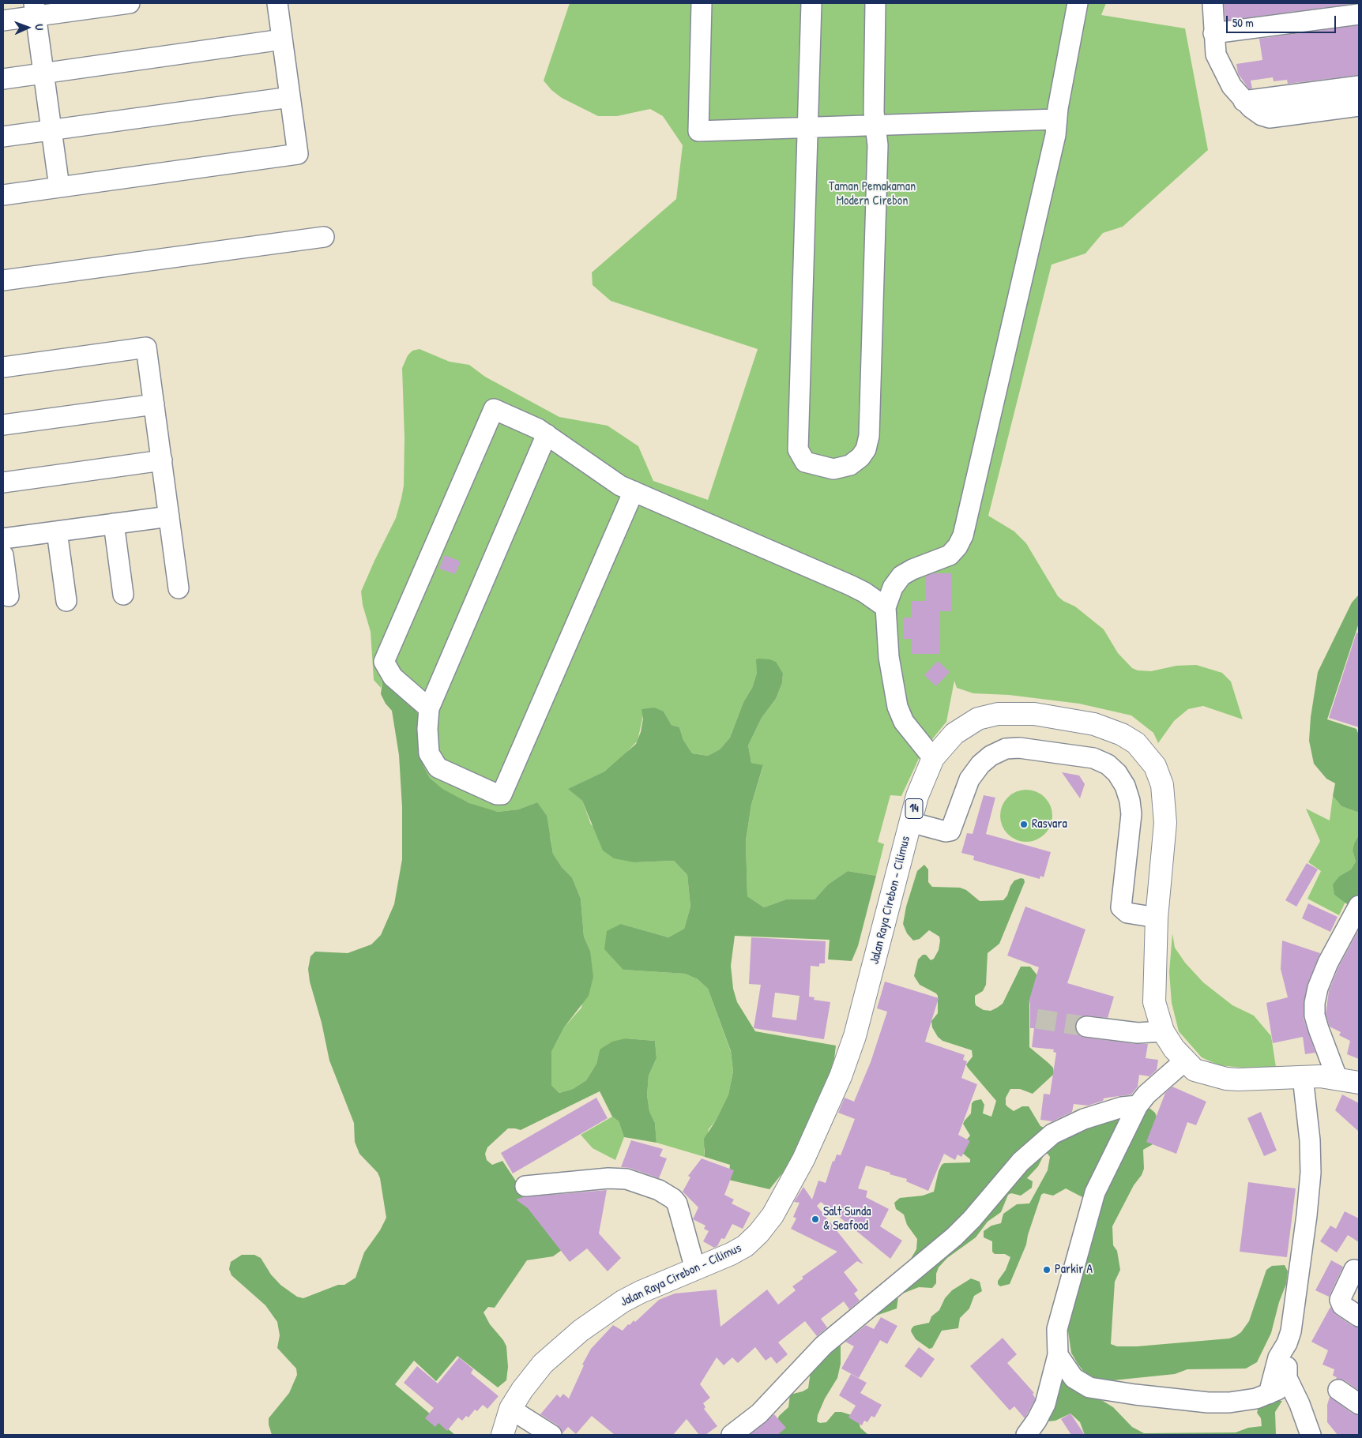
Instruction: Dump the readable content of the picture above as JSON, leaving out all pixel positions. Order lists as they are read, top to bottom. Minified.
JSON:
{"streets":{"highway":["14","Jalan Raya Cirebon - Cilimus"]},"parks":["Taman Pemakaman Modern Cirebon"],"places":["Rasvara","Salt Sunda & Seafood","Parkir A"],"scale_bar":"50 m","north":"right"}
